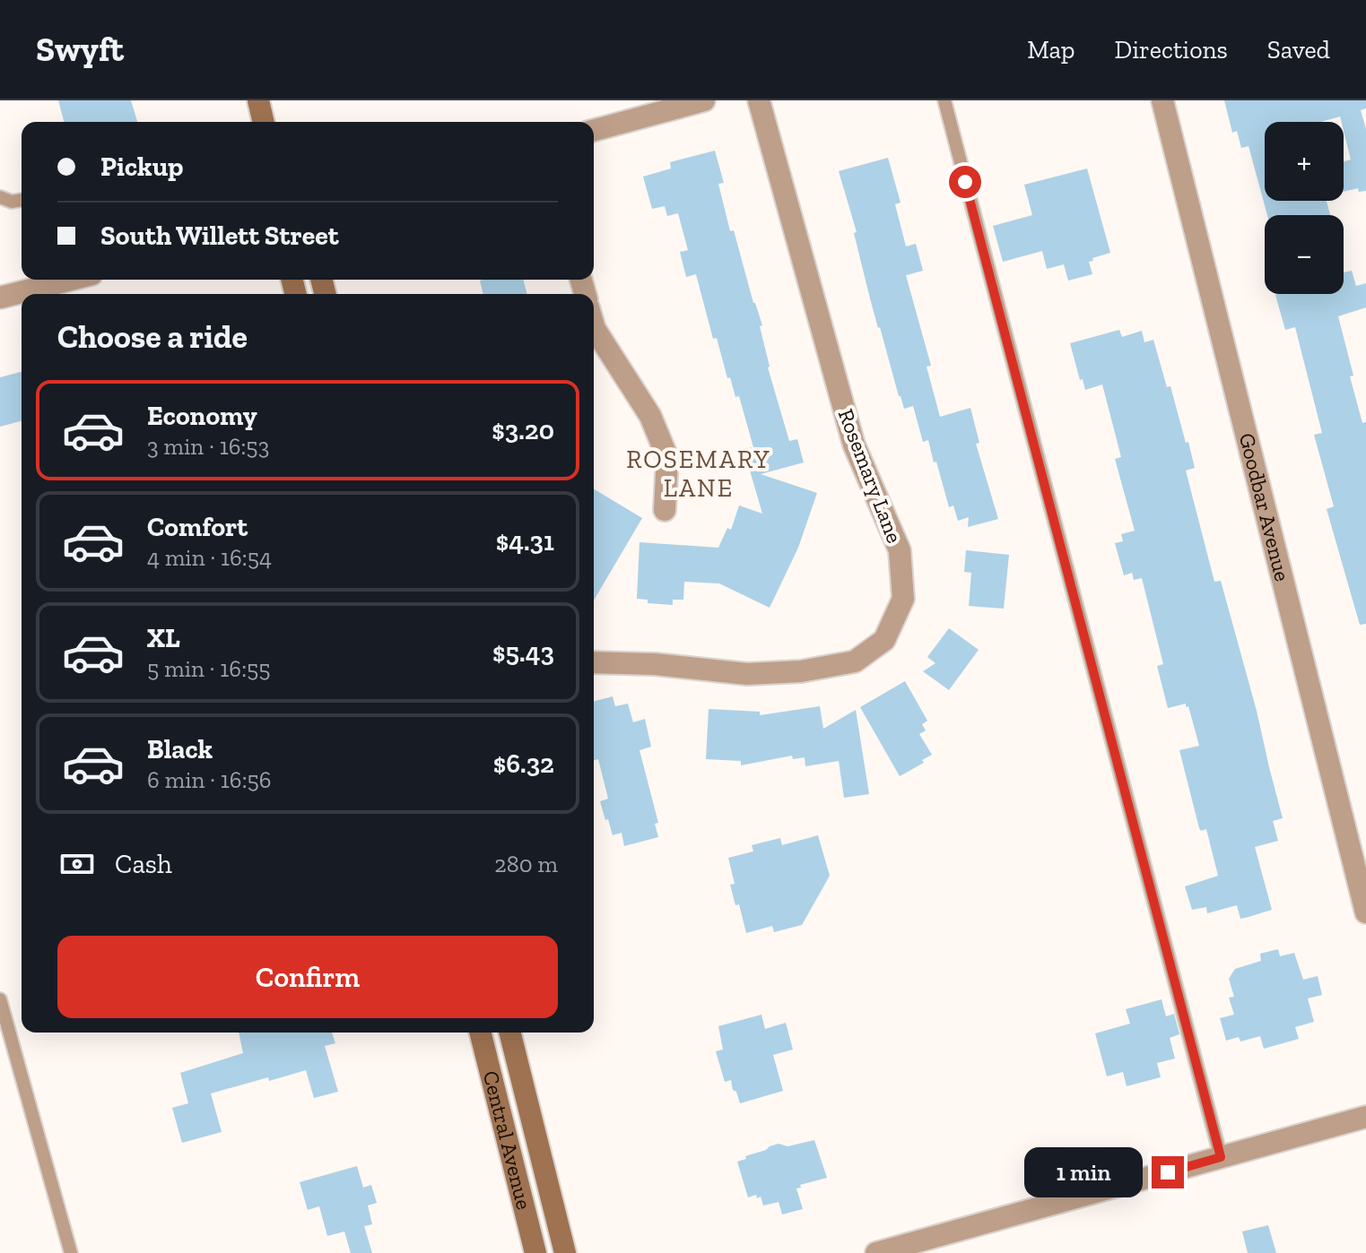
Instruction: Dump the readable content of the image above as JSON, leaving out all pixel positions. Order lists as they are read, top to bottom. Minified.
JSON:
{"streets":{"main road":["Central Avenue"],"street":["Rosemary Lane","Goodbar Avenue"]},"districts":["ROSEMARY LANE"],"page":{"header":"Swyft","nav":["Map","Directions","Saved"],"map_buttons":["+","−"],"banner":["Pickup","South Willett Street"],"heading":"Choose a ride","list":[{"name":"Economy","note":"3 min · 16:53","value":"$3.20"},{"name":"Comfort","note":"4 min · 16:54","value":"$4.31"},{"name":"XL","note":"5 min · 16:55","value":"$5.43"},{"name":"Black","note":"6 min · 16:56","value":"$6.32"}],"pay":["Cash","280 m"],"buttons":"Confirm","bubble":"1 min"}}
